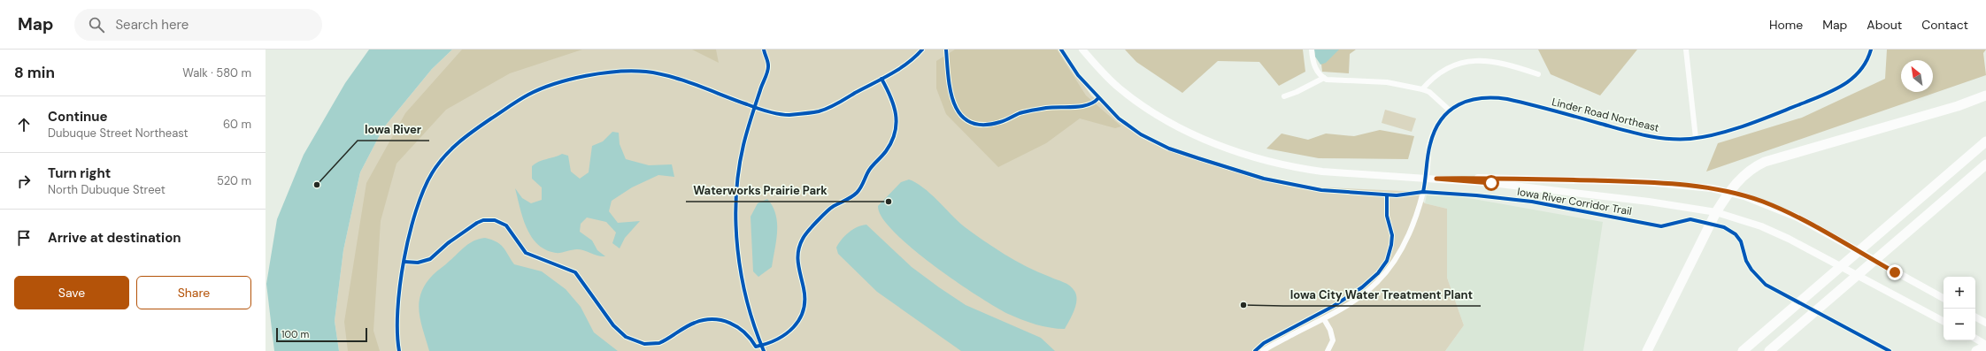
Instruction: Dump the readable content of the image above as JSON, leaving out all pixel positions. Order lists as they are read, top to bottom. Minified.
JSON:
{"streets":{"street":["Linder Road Northeast"],"cycle path":["Iowa River Corridor Trail"]},"places":["Iowa River","Waterworks Prairie Park","Iowa City Water Treatment Plant"],"scale_bar":"100 m","north":"top left","page":{"header":"Map","search":"Search here","nav":["Home","Map","About","Contact"],"heading":["8 min","Walk · 580 m"],"list":[["Continue","Dubuque Street Northeast","60 m"],["Turn right","North Dubuque Street","520 m"],"Arrive at destination"],"buttons":["Save","Share"],"map_buttons":["+","−"],"scale":"100 m"}}
